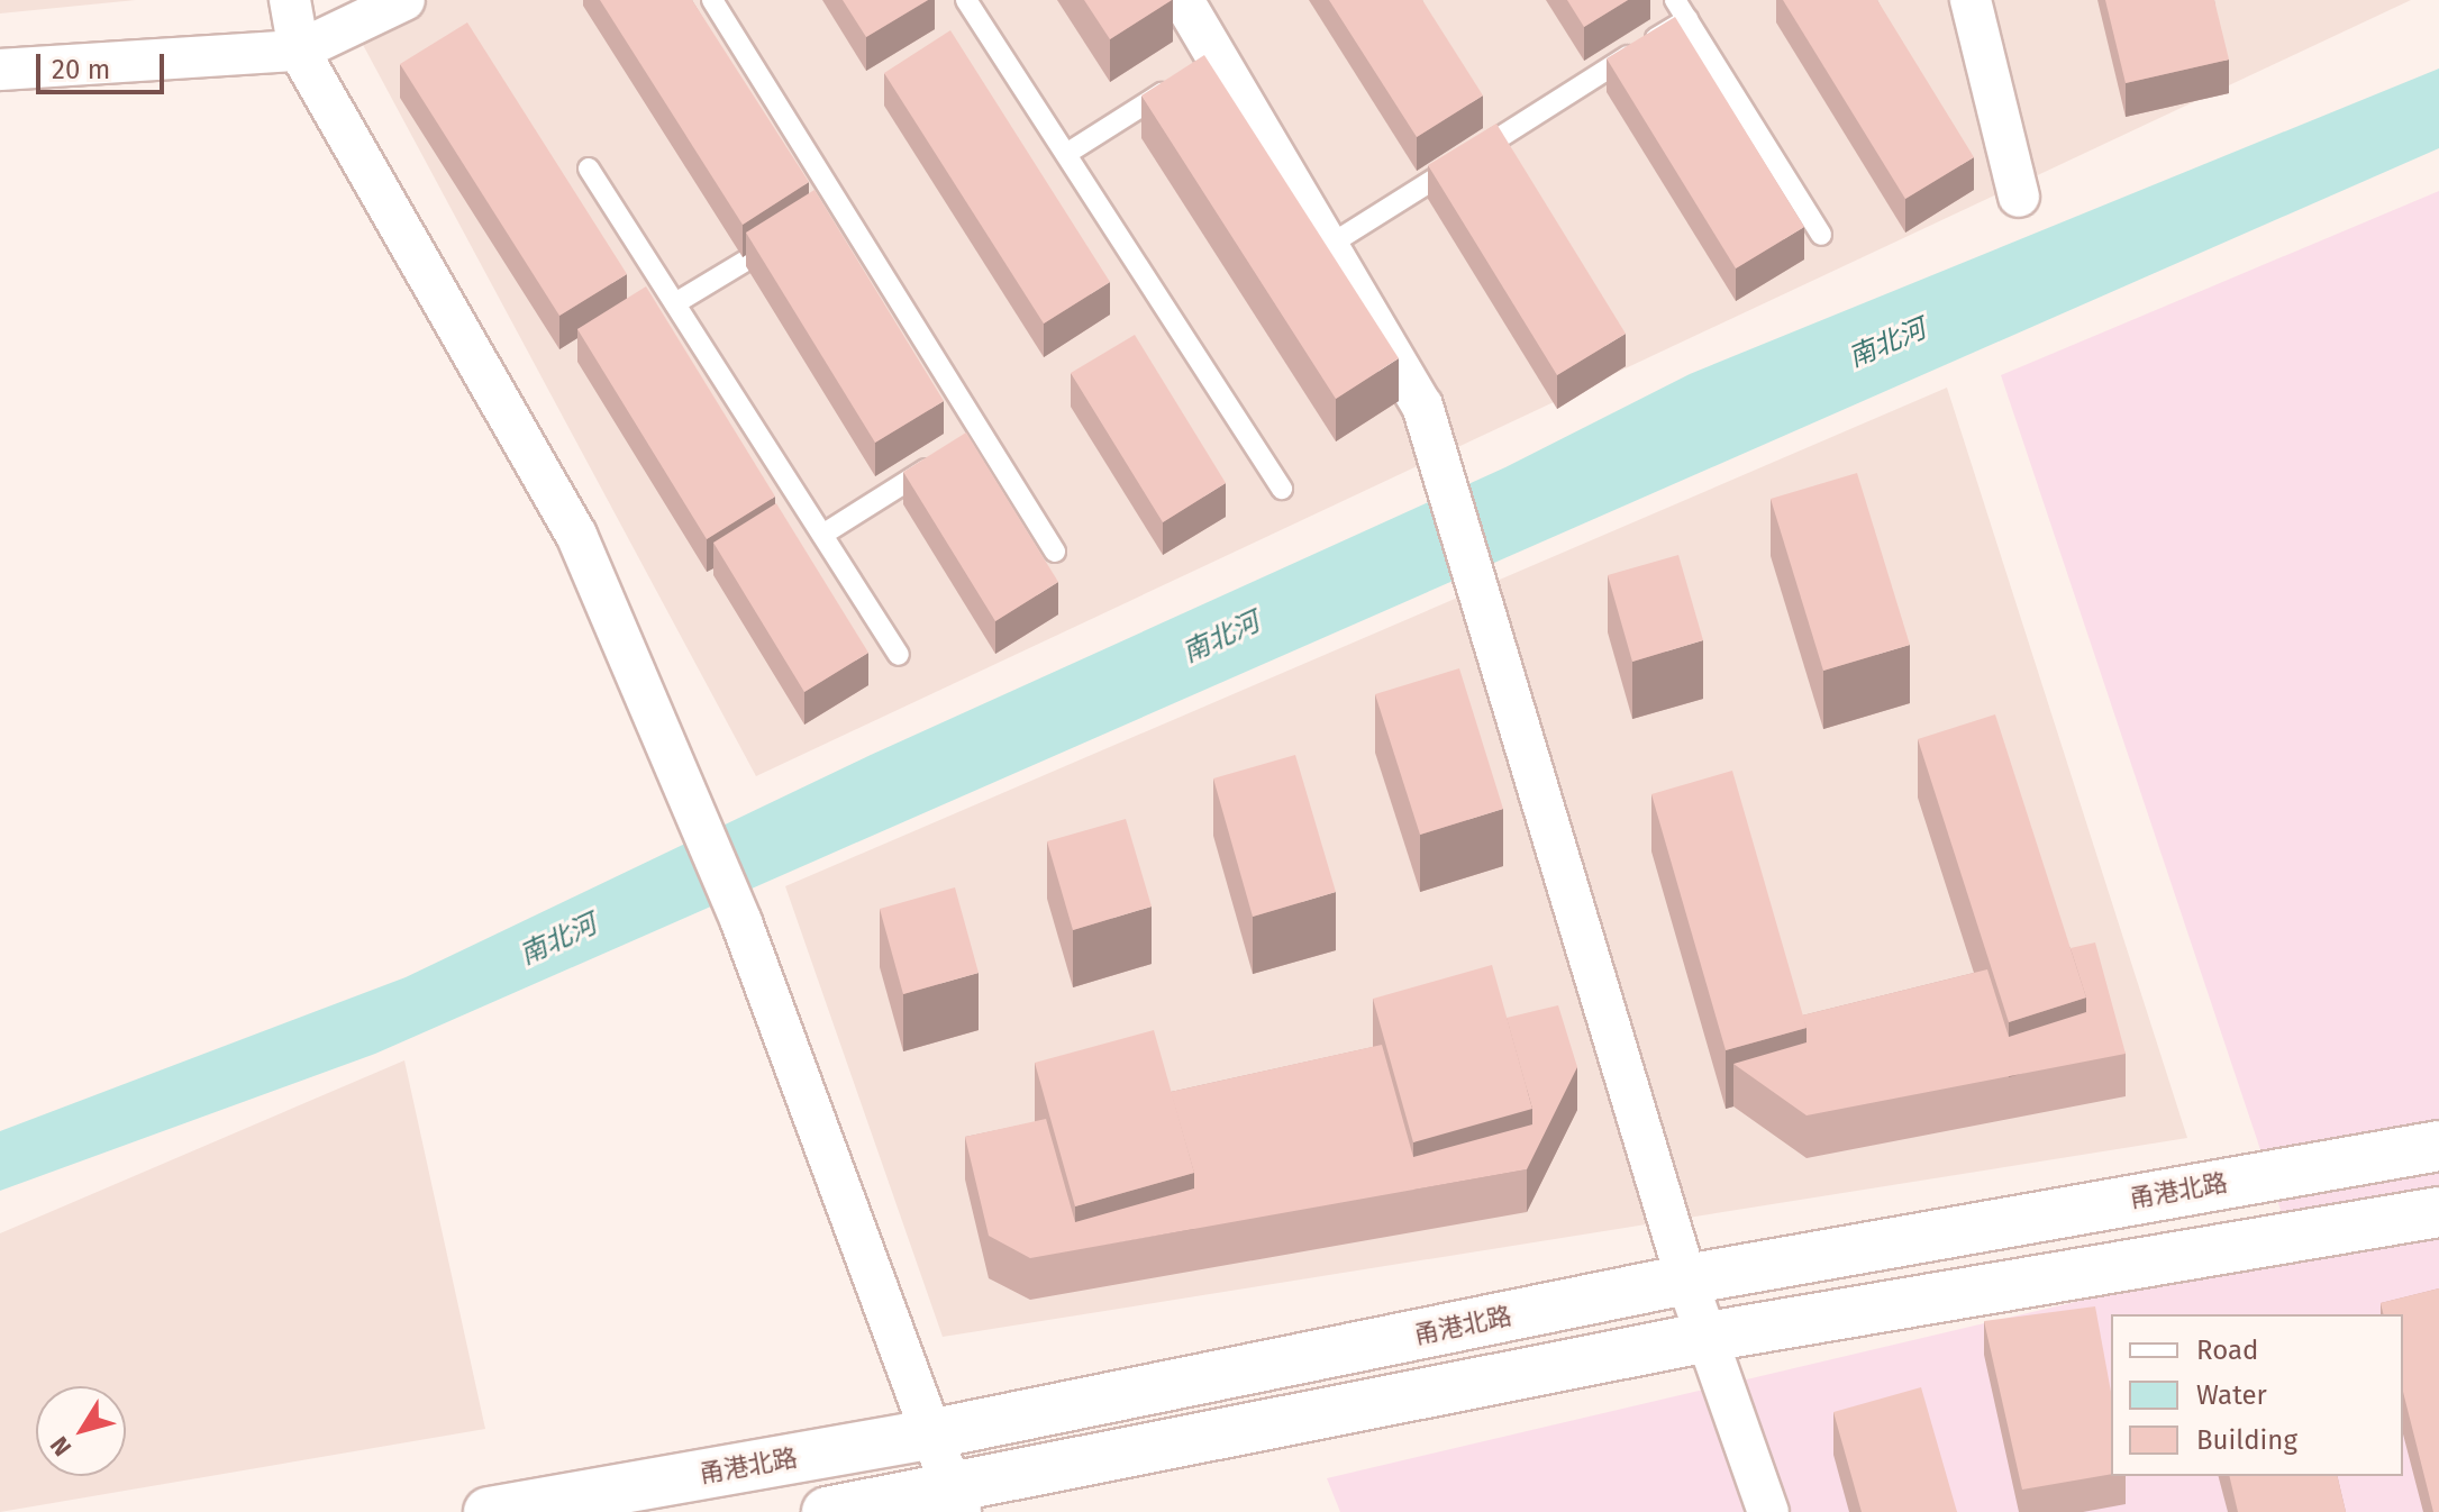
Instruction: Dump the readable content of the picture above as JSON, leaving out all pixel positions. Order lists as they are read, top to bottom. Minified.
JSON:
{"streets":{"main road":["甬港北路"]},"water":["南北河"],"legend":["Road","Water","Building"],"scale_bar":"20 m","north":"bottom left"}
